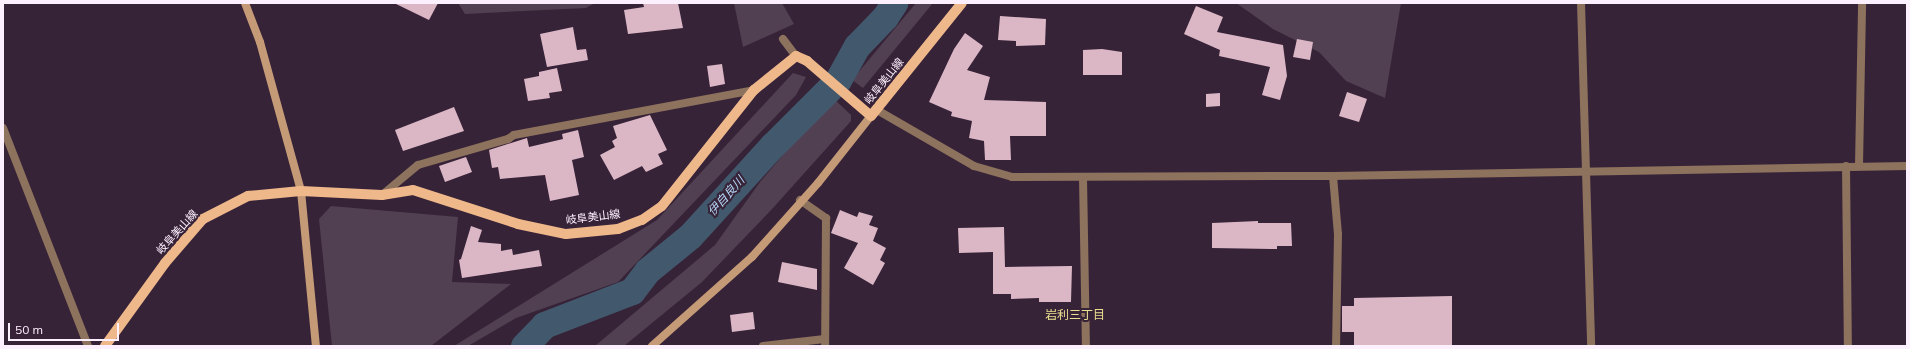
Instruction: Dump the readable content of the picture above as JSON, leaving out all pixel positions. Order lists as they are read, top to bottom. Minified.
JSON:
{"streets":{"main road":["岐阜美山線"]},"districts":["岩利三丁目"],"water":["伊自良川"],"scale_bar":"50 m"}
